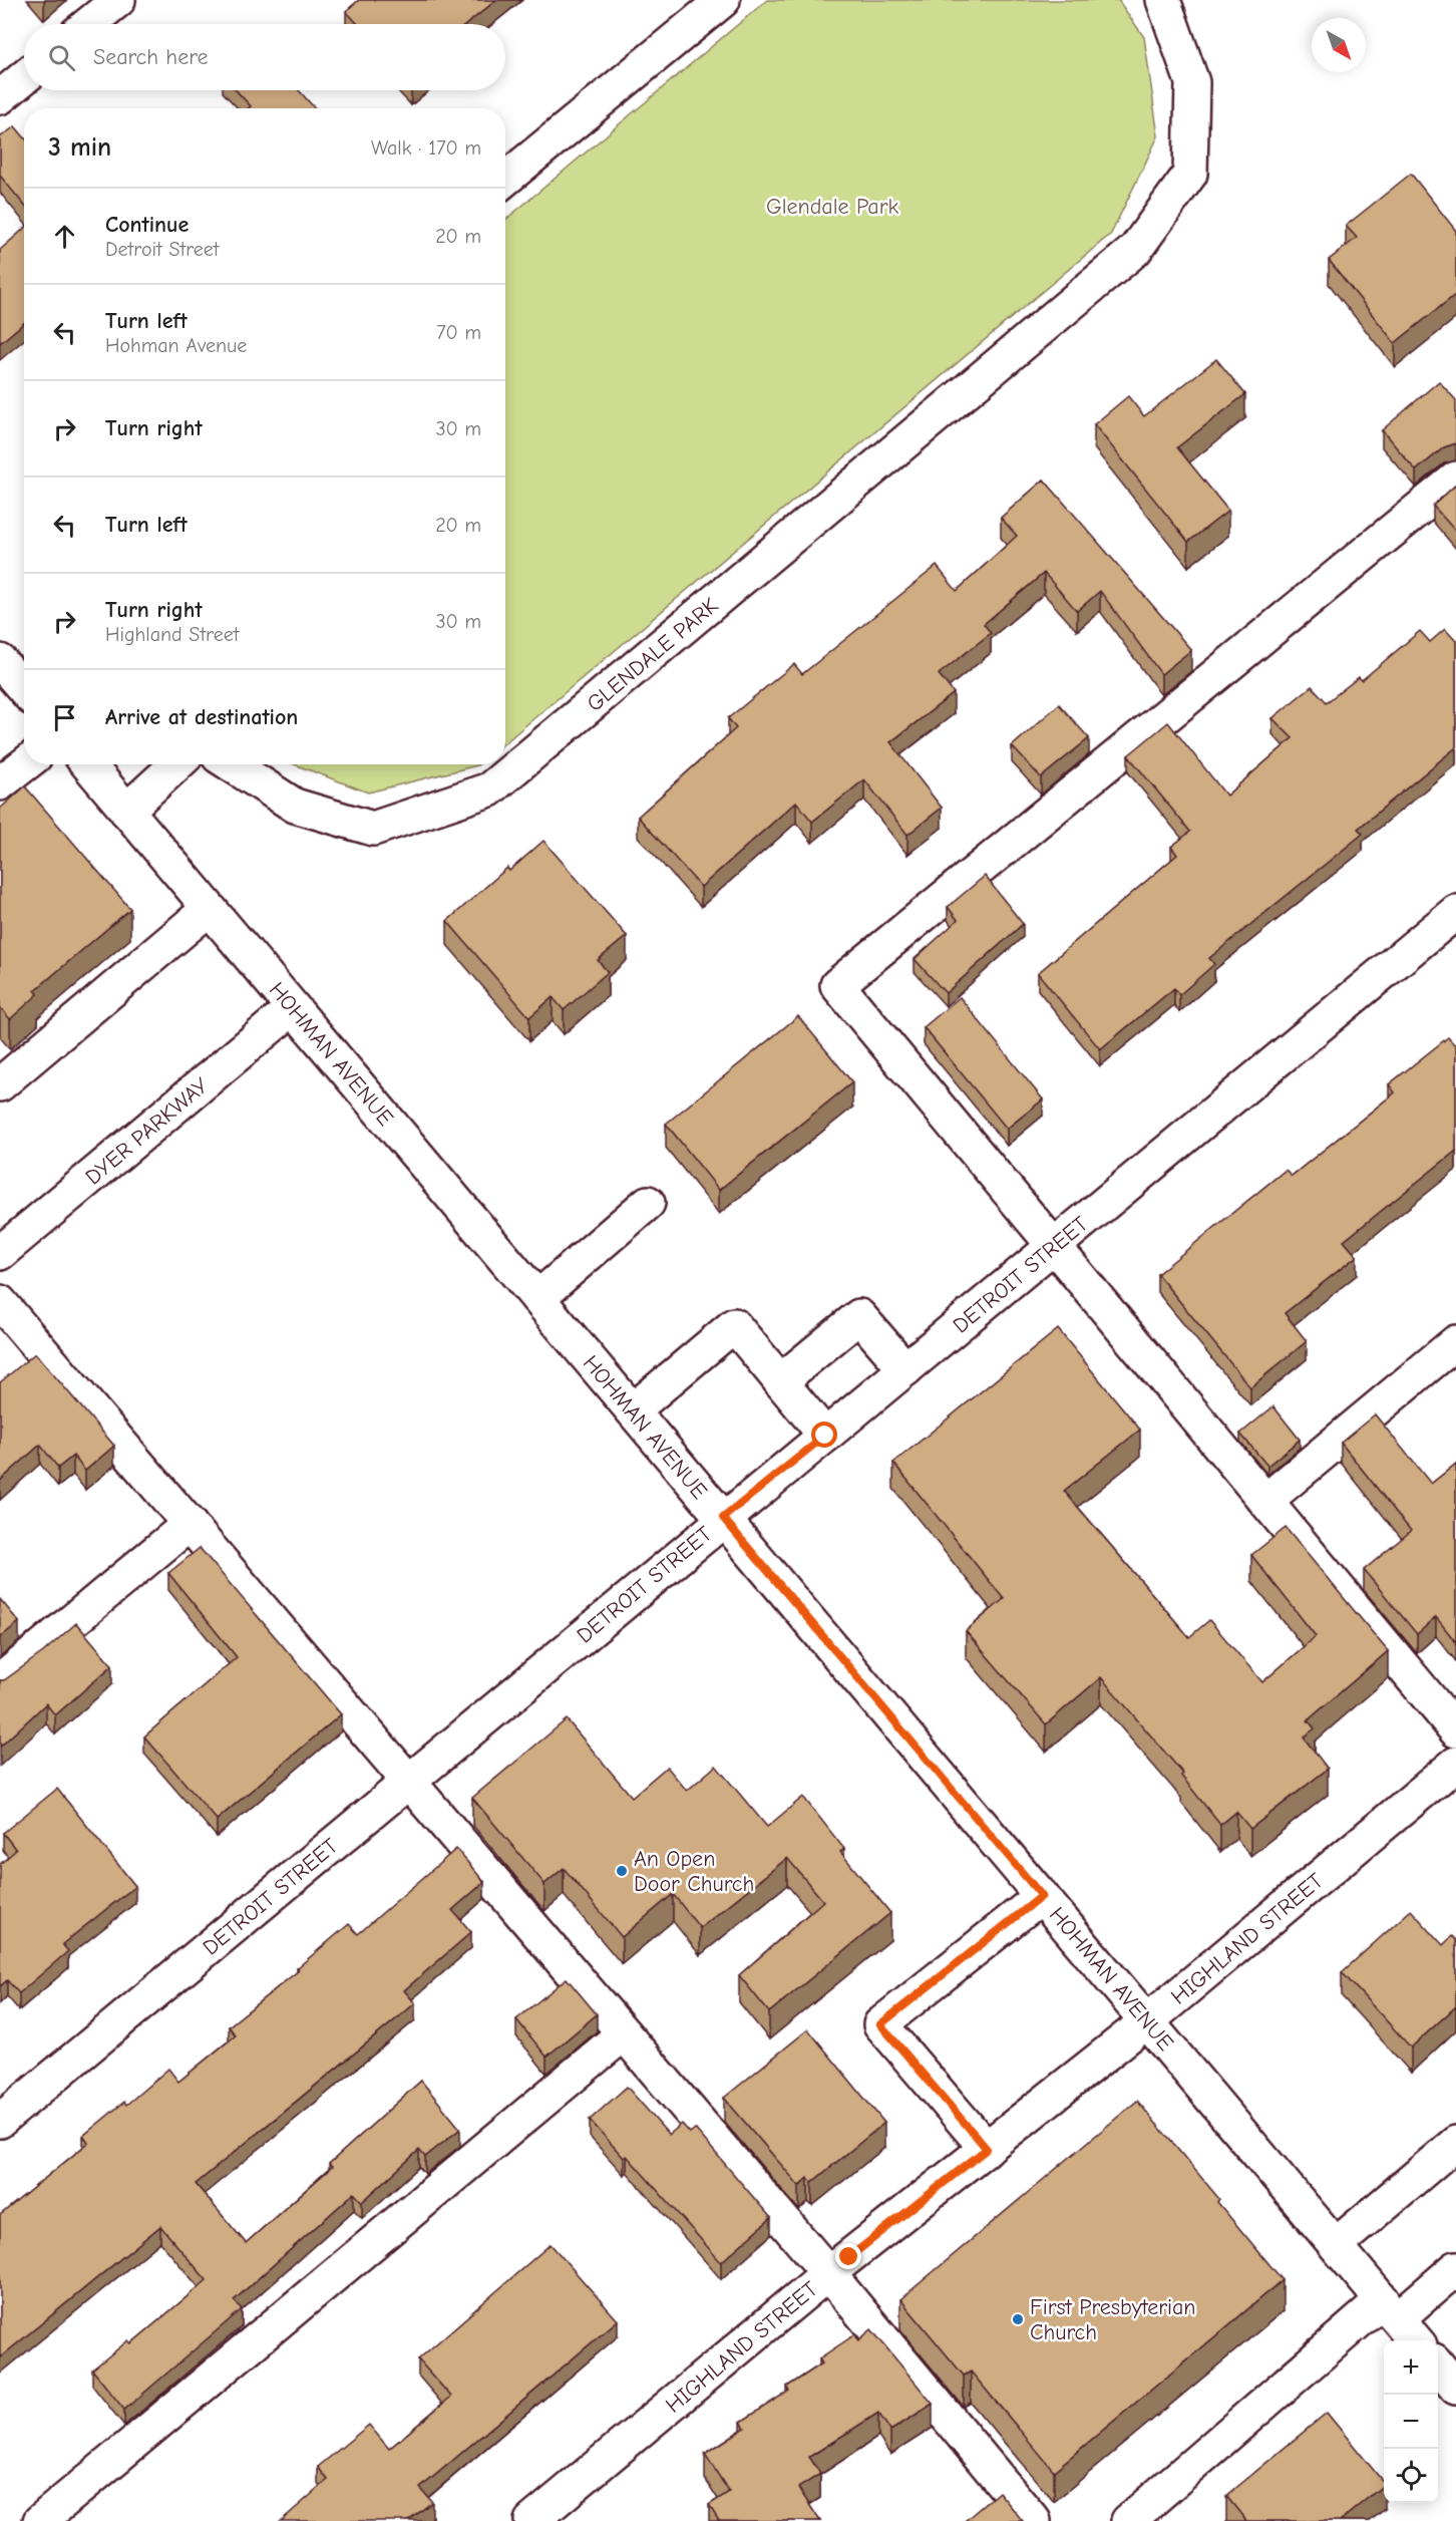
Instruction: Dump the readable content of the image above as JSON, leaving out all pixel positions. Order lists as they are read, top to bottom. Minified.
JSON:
{"streets":{"street":["GLENDALE PARK","HOHMAN AVENUE","DYER PARKWAY","DETROIT STREET","HIGHLAND STREET"]},"crossings":[["HOHMAN AVENUE","DYER PARKWAY"],["HOHMAN AVENUE","DETROIT STREET"],["HOHMAN AVENUE","HIGHLAND STREET"]],"parks":["Glendale Park"],"places":["An Open Door Church","First Presbyterian Church"],"north":"bottom right","page":{"search":"Search here","heading":["3 min","Walk · 170 m"],"list":[["Continue","Detroit Street","20 m"],["Turn left","Hohman Avenue","70 m"],["Turn right","30 m"],["Turn left","20 m"],["Turn right","Highland Street","30 m"],"Arrive at destination"],"map_buttons":["+","−"]}}
